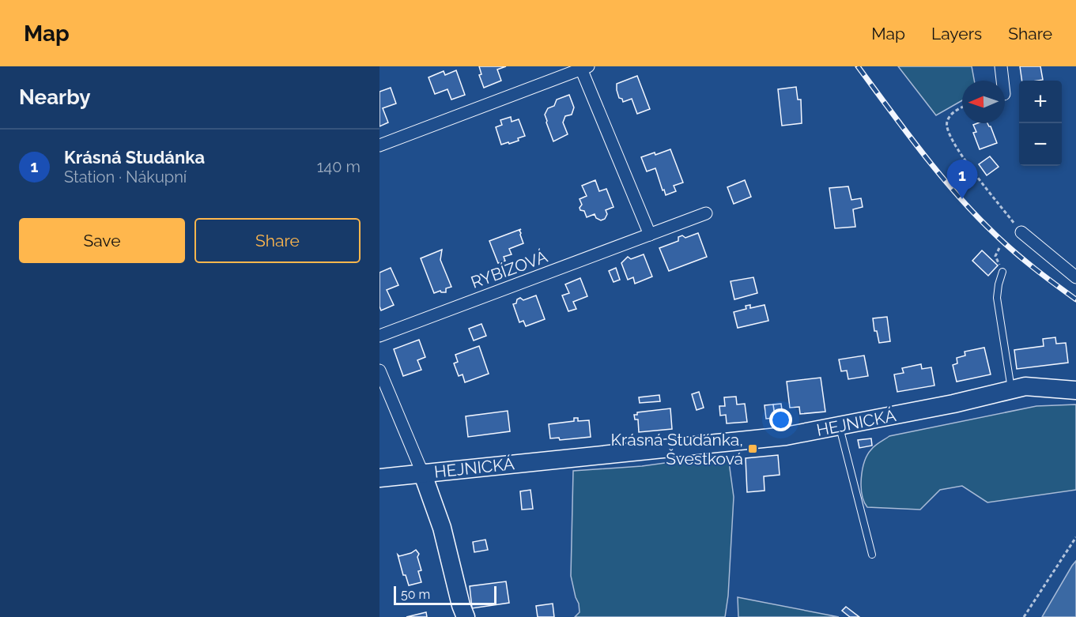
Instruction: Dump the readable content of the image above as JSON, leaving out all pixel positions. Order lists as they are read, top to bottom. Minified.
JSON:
{"streets":{"main road":["HEJNICKÁ"],"street":["RYBÍZOVÁ"]},"places":{"transit":["Krásná Studánka, Švestková"]},"scale_bar":"50 m","north":"left","page":{"header":"Map","nav":["Map","Layers","Share"],"heading":"Nearby","map_buttons":["+","−"],"list":[{"mark":"1","name":"Krásná Studánka","note":"Station · Nákupní","value":"140 m"}],"pins":"1","buttons":["Save","Share"],"scale":"50 m"}}
